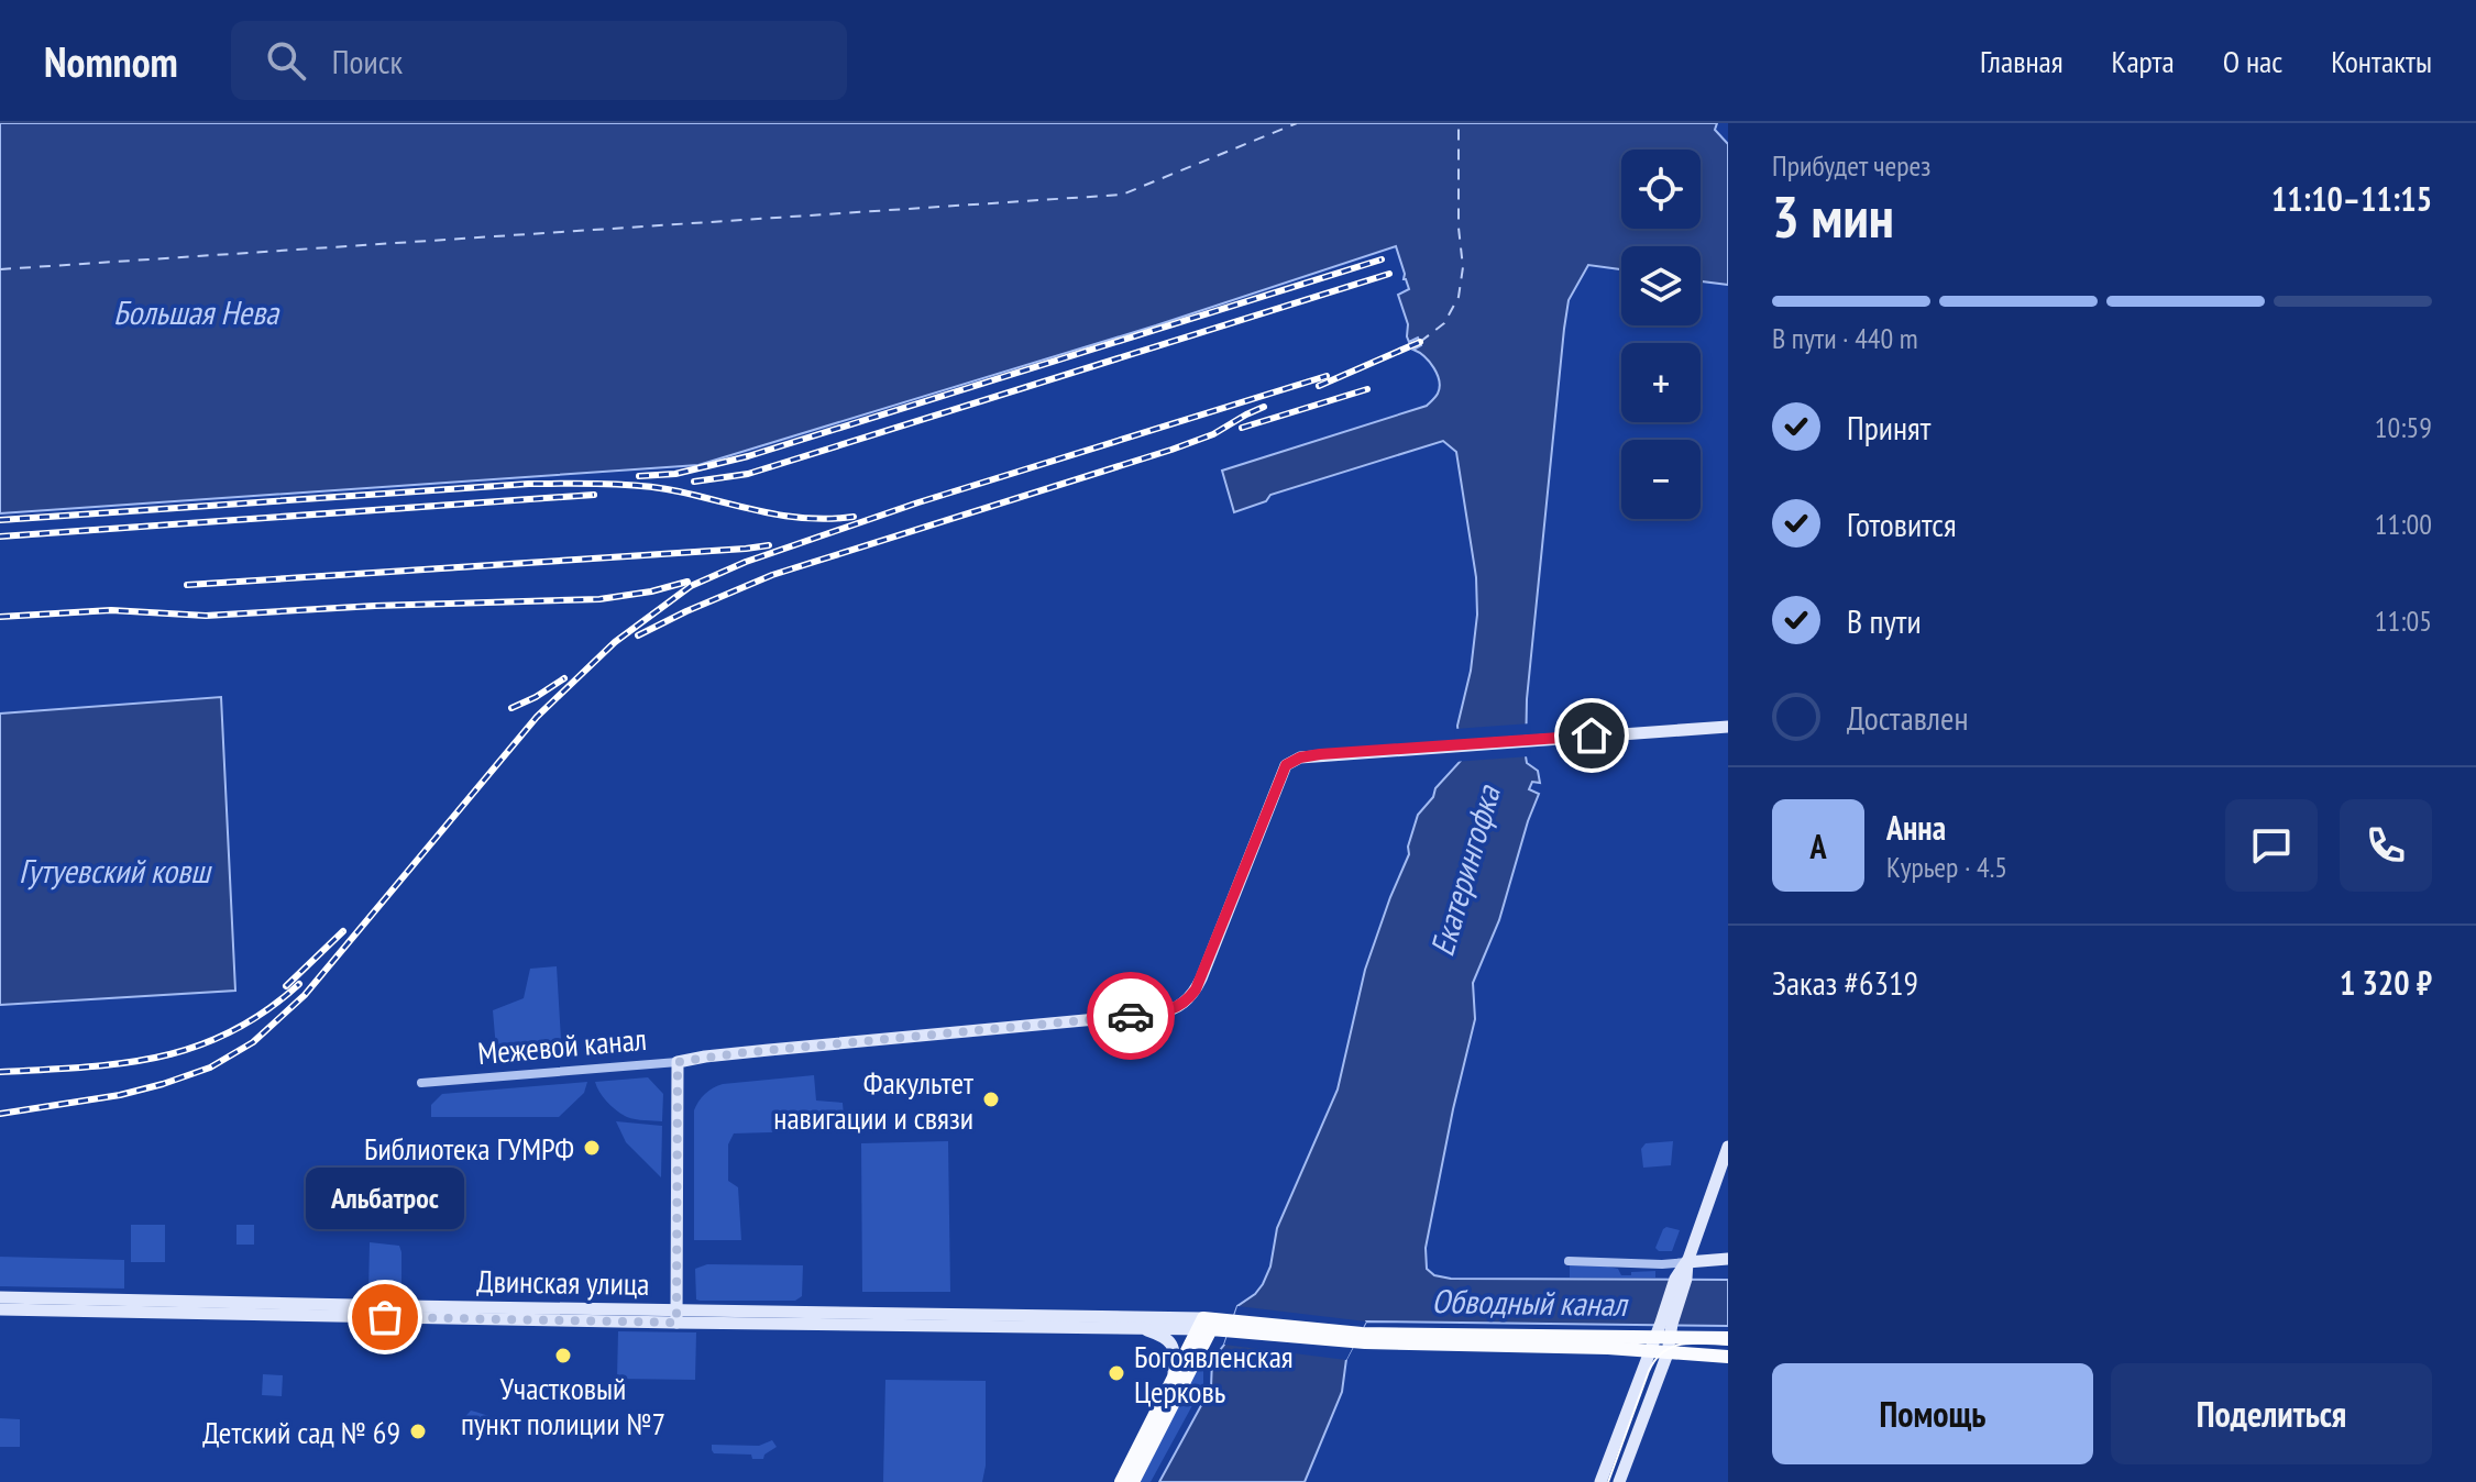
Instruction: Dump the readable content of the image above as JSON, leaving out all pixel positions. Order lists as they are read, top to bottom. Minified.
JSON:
{"streets":{"main road":["Двинская улица"],"street":["Межевой канал"]},"water":["Большая Нева","Гутуевский ковш","Екатерингофка","Обводный канал"],"places":["Факультет навигации и связи","Библиотека ГУМРФ","Альбатрос","Участковый пункт полиции №7","Богоявленская Церковь","Детский сад № 69"],"page":{"header":"Nomnom","search":"Поиск","nav":["Главная","Карта","О нас","Контакты"],"heading":["3 мин","Прибудет через","11:10–11:15"],"panel":["Анна","Курьер · 4.5","Заказ #6319","1 320 ₽"],"map_buttons":["+","−"],"bar":"В пути · 440 m","list":[["Принят","10:59"],["Готовится","11:00"],["В пути","11:05"],"Доставлен"],"round":"А","bubble":"Альбатрос","buttons":["Помощь","Поделиться"]}}
